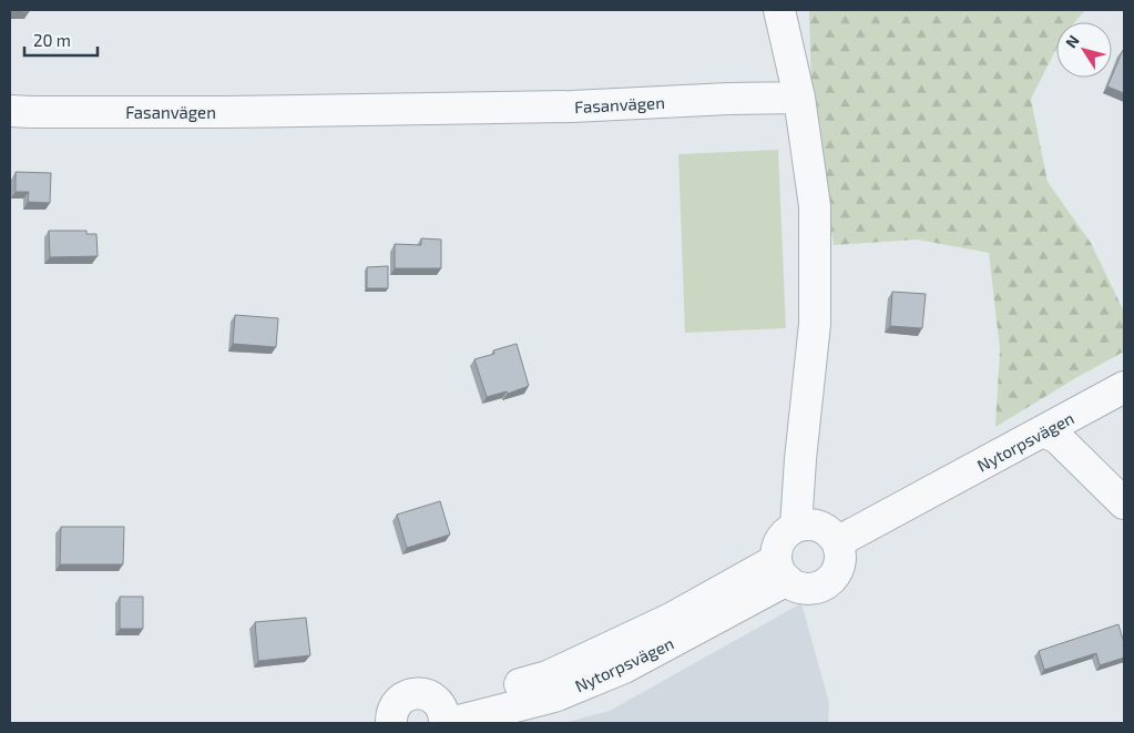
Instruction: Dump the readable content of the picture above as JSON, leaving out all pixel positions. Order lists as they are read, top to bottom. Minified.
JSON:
{"streets":{"street":["Fasanvägen","Nytorpsvägen"]},"scale_bar":"20 m","north":"top left"}
